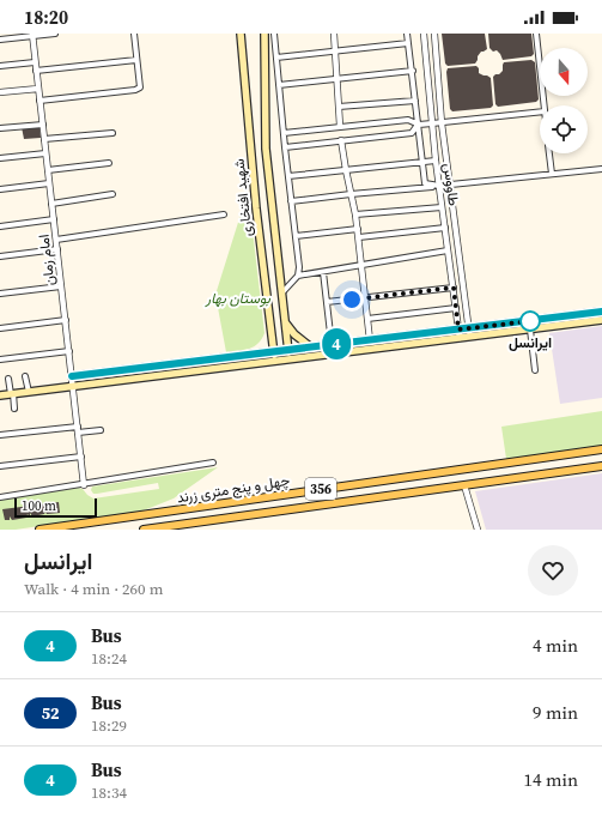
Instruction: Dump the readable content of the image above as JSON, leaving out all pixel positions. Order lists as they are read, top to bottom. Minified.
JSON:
{"streets":{"main road":["شهید افتخاری","چهل و پنج متری زرند","356"],"street":["طاووس","امام زمان"]},"parks":["بوستان بهار"],"places":["ایرانسل"],"lines":["bus line 4"],"scale_bar":"100 m","north":"bottom","page":{"status":"18:20","on_map":"4","scale":"100 m","heading":["ایرانسل","Walk · 4 min · 260 m"],"list":[{"mark":"4","name":"Bus","note":"18:24","value":"4 min"},{"mark":"52","name":"Bus","note":"18:29","value":"9 min"},{"mark":"4","name":"Bus","note":"18:34","value":"14 min"}]}}
